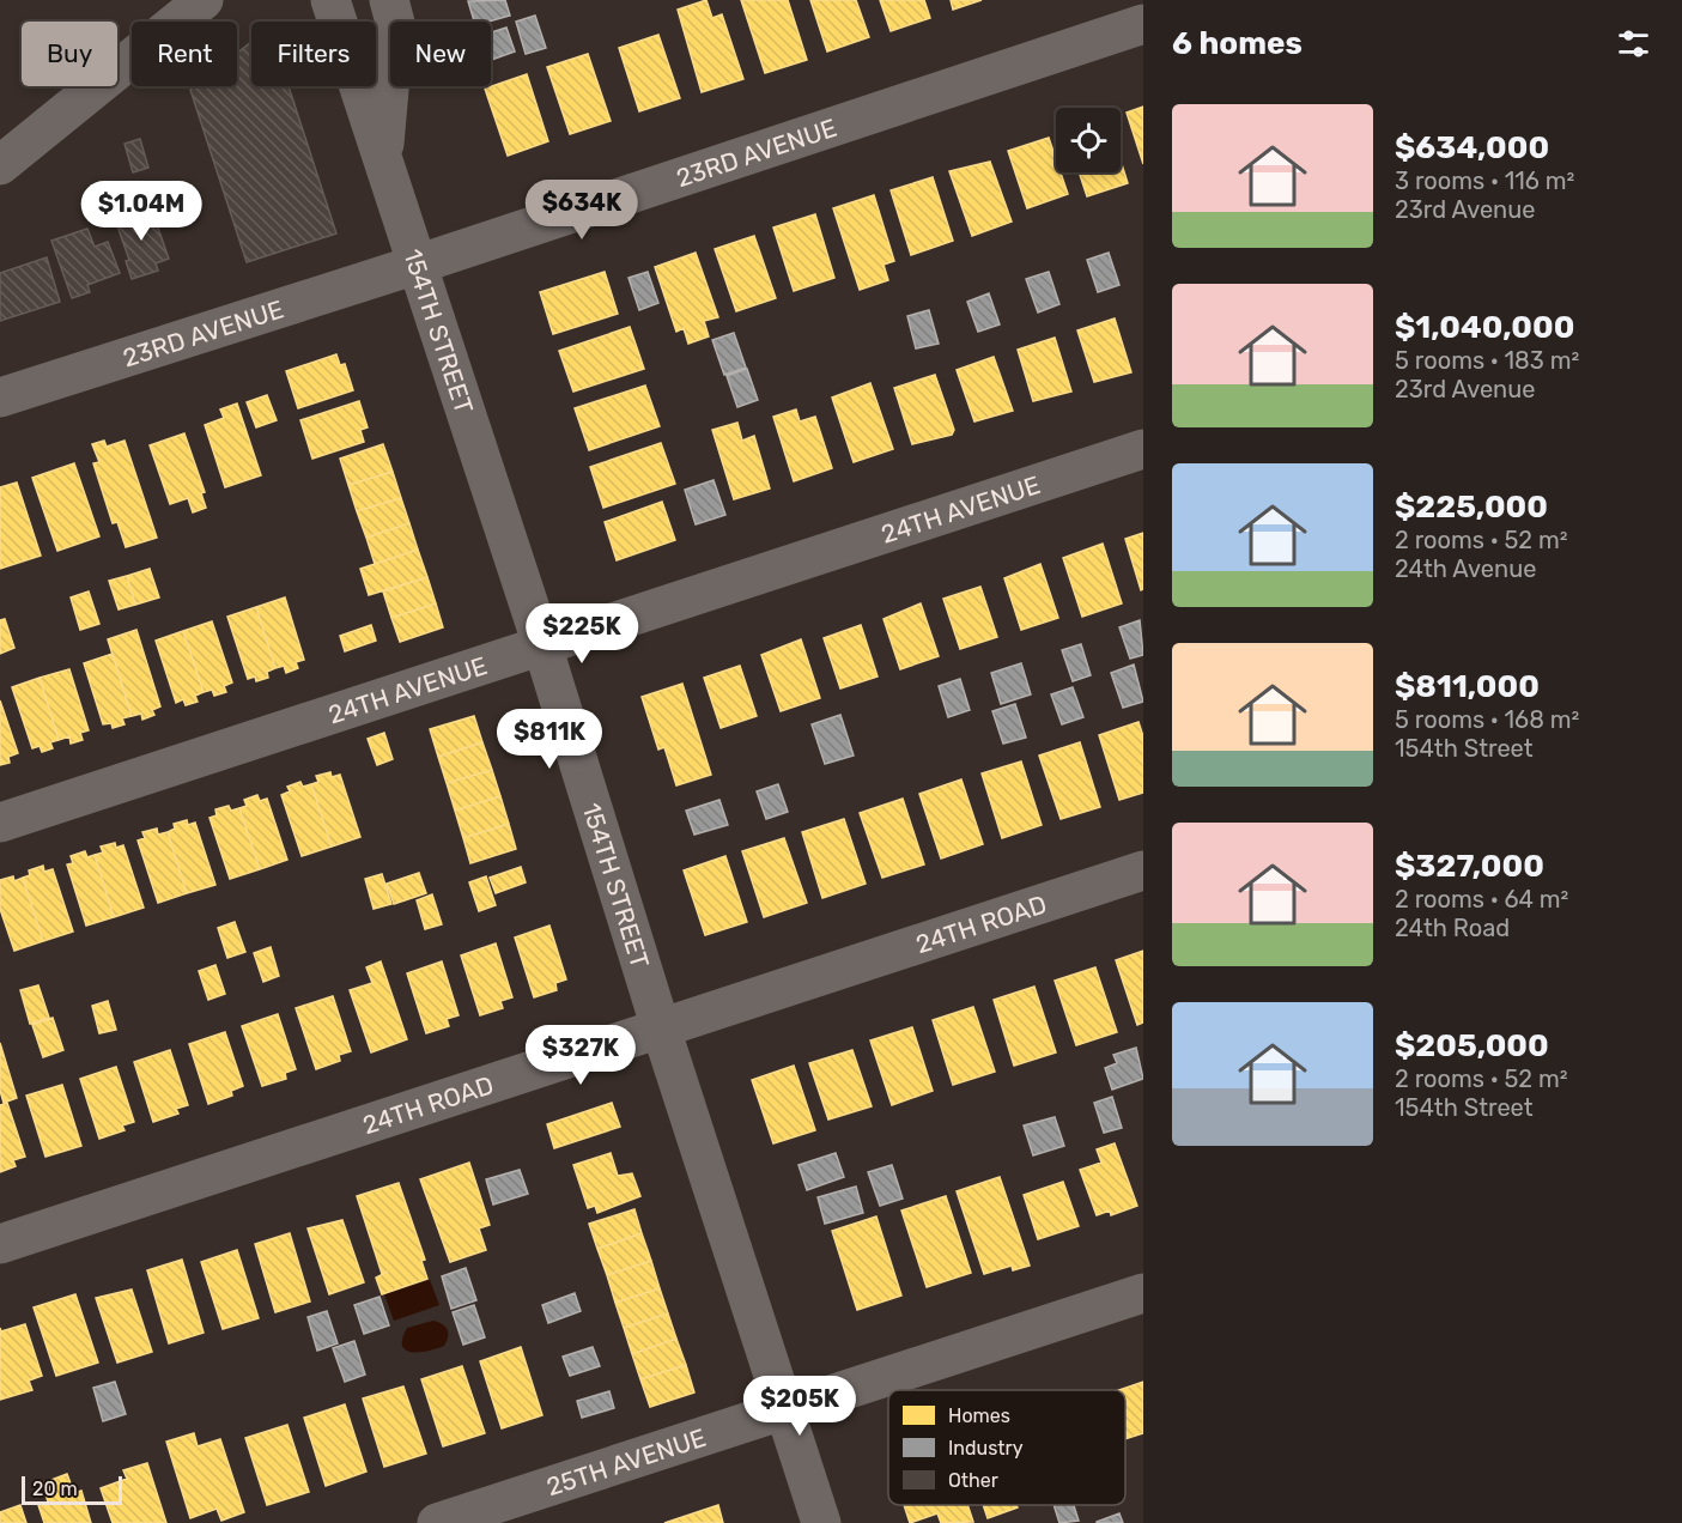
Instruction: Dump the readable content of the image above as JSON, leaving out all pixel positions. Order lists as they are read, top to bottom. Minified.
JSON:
{"streets":{"street":["23RD AVENUE","154TH STREET","24TH AVENUE","24TH ROAD","25TH AVENUE"]},"crossings":[["23RD AVENUE","154TH STREET"],["154TH STREET","24TH AVENUE"],["154TH STREET","24TH ROAD"],["154TH STREET","25TH AVENUE"]],"legend":["Homes","Industry","Other"],"scale_bar":"20 m","page":{"heading":"6 homes","chip":["Buy","Rent","Filters","New"],"list":[{"name":"$634,000","note":"3 rooms · 116 m² · 23rd Avenue"},{"name":"$1,040,000","note":"5 rooms · 183 m² · 23rd Avenue"},{"name":"$225,000","note":"2 rooms · 52 m² · 24th Avenue"},{"name":"$811,000","note":"5 rooms · 168 m² · 154th Street"},{"name":"$327,000","note":"2 rooms · 64 m² · 24th Road"},{"name":"$205,000","note":"2 rooms · 52 m² · 154th Street"}],"price":["$634K","$1.04M","$225K","$811K","$327K","$205K"],"scale":"20 m"}}
